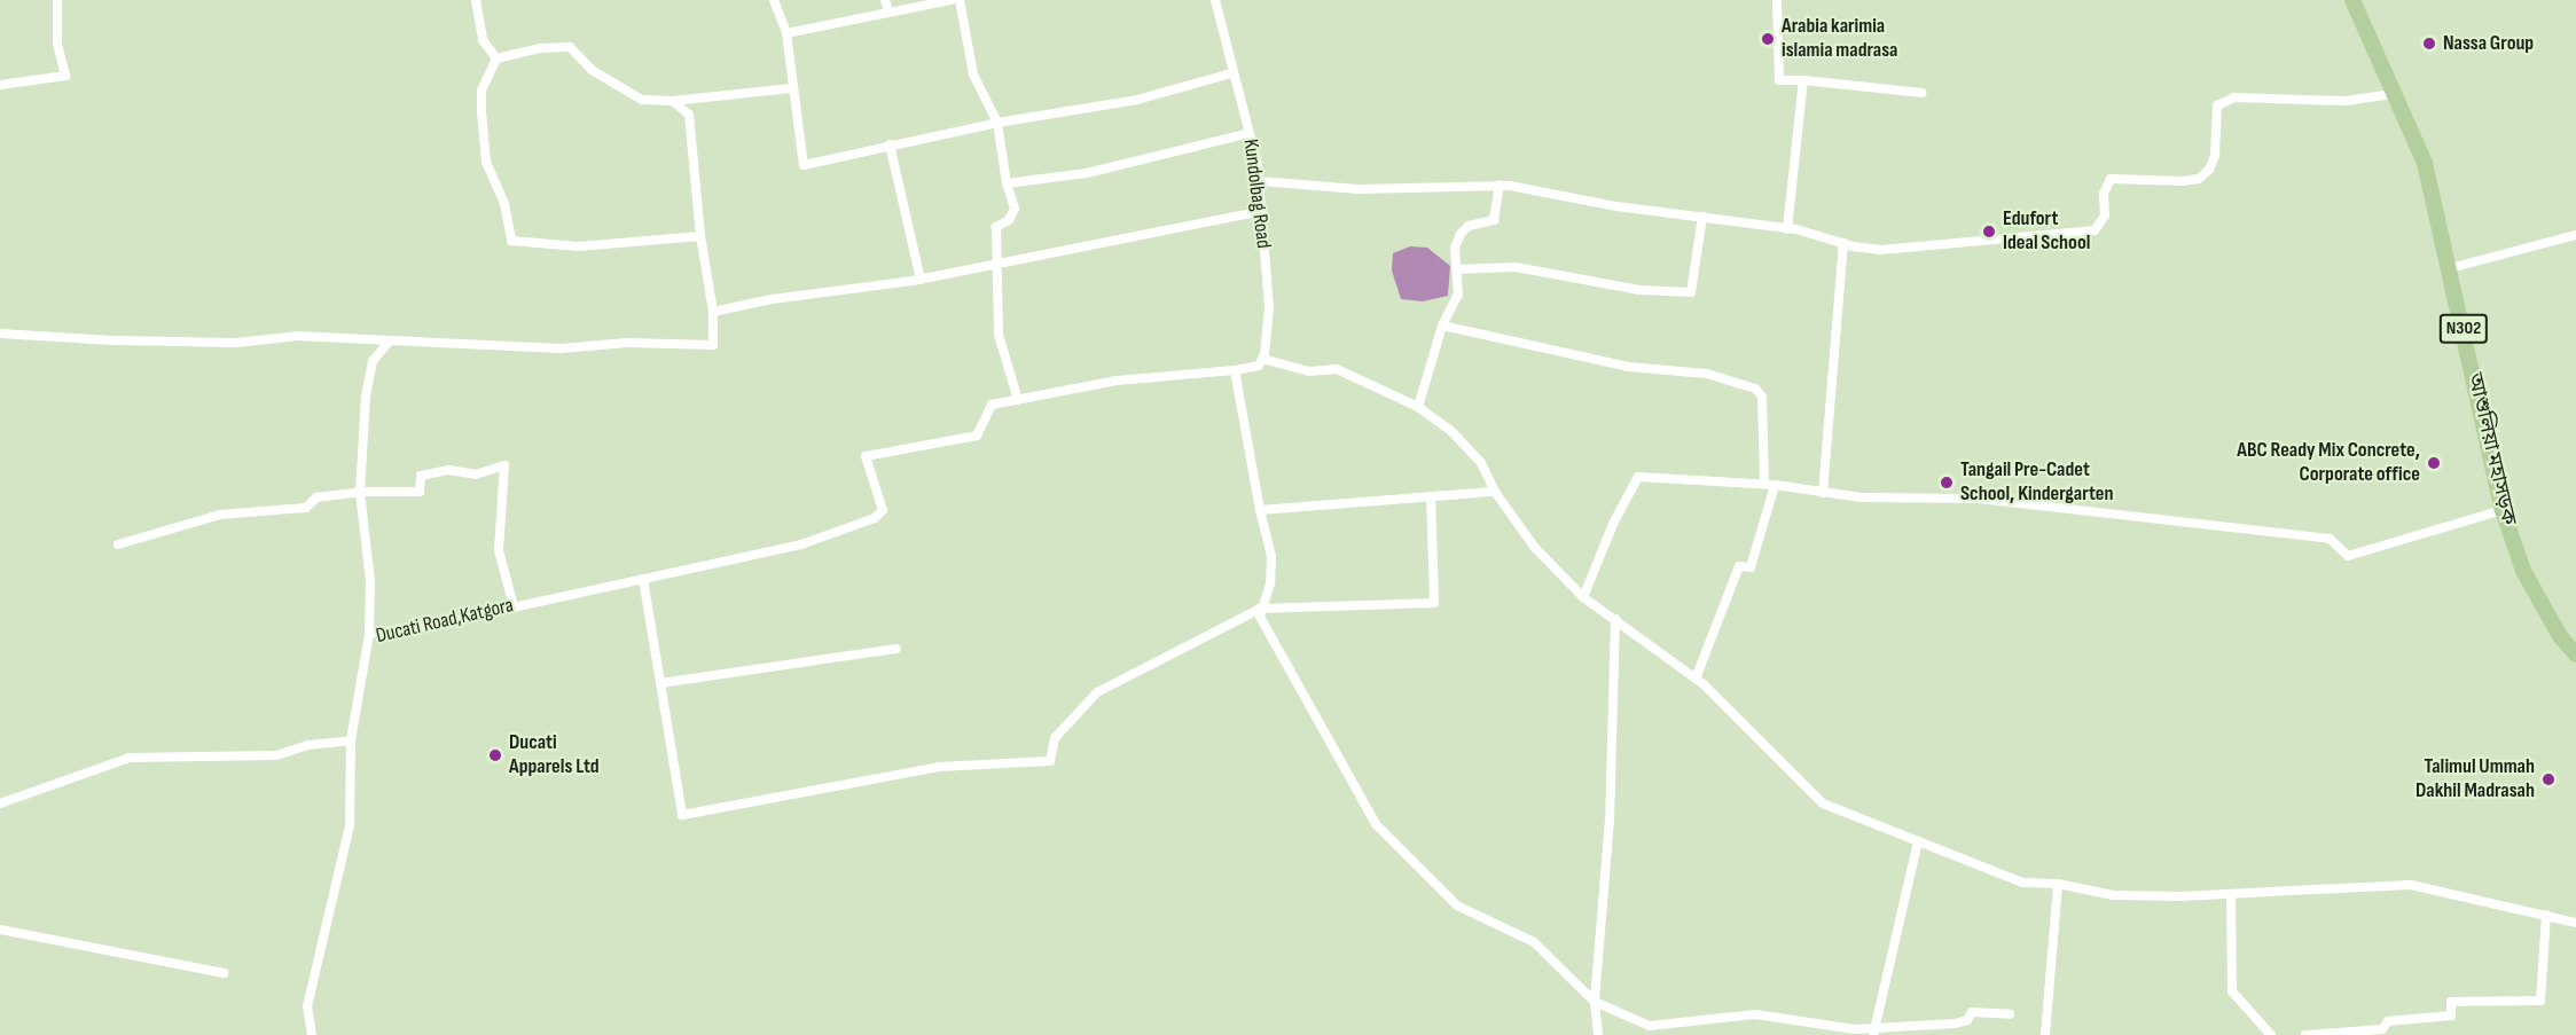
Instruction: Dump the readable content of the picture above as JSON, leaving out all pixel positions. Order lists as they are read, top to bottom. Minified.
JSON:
{"streets":{"highway":["N302","আশুলিয়া মহাসড়ক"],"street":["Kundolbag Road","Ducati Road,Katgora"]},"places":["Arabia karimia islamia madrasa","Nassa Group","Edufort Ideal School","ABC Ready Mix Concrete, Corporate office","Tangail Pre-Cadet School, Kindergarten","Ducati Apparels Ltd","Talimul Ummah Dakhil Madrasah"]}
